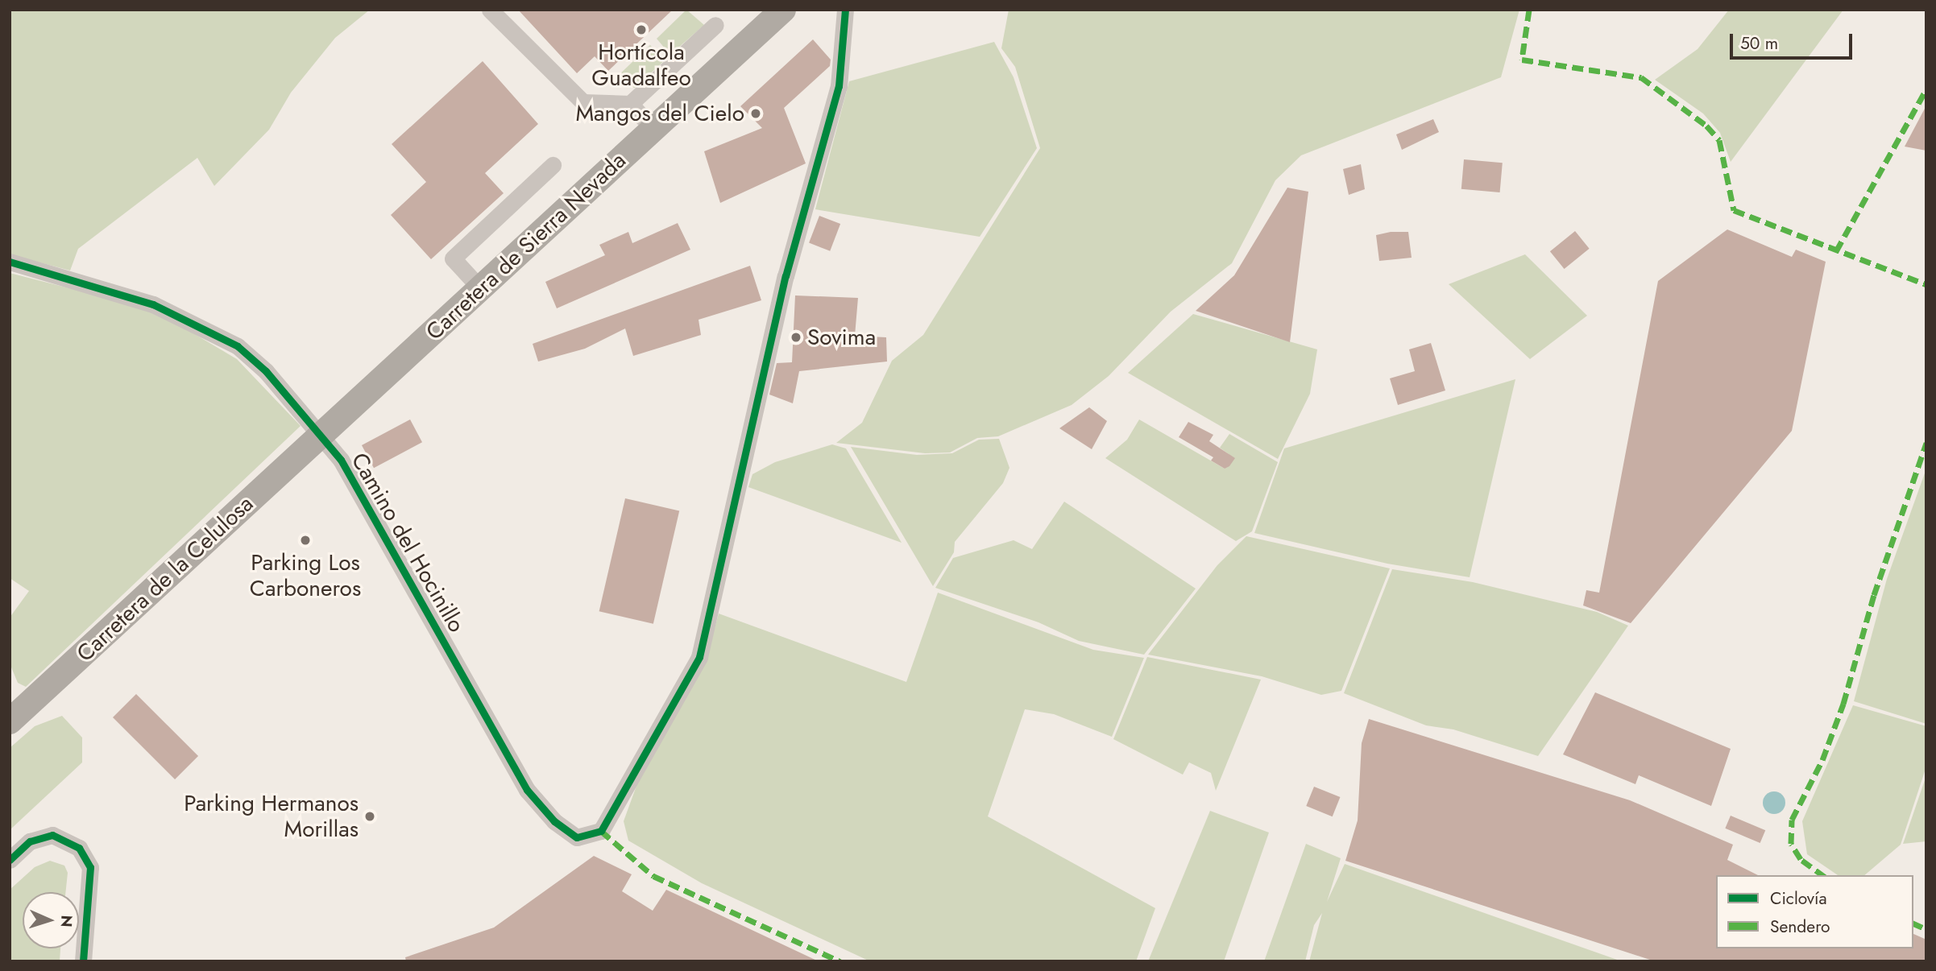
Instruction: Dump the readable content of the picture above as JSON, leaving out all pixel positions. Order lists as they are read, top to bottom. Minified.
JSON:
{"streets":{"highway":["Carretera de Sierra Nevada","Carretera de la Celulosa"],"street":["Camino del Hocinillo"]},"crossings":[["Carretera de Sierra Nevada","Camino del Hocinillo"],["Carretera de Sierra Nevada","Carretera de la Celulosa"],["Camino del Hocinillo","Carretera de la Celulosa"]],"places":["Hortícola Guadalfeo","Mangos del Cielo","Sovima","Parking Los Carboneros","Parking Hermanos Morillas"],"legend":["Ciclovía","Sendero"],"scale_bar":"50 m","north":"right"}
